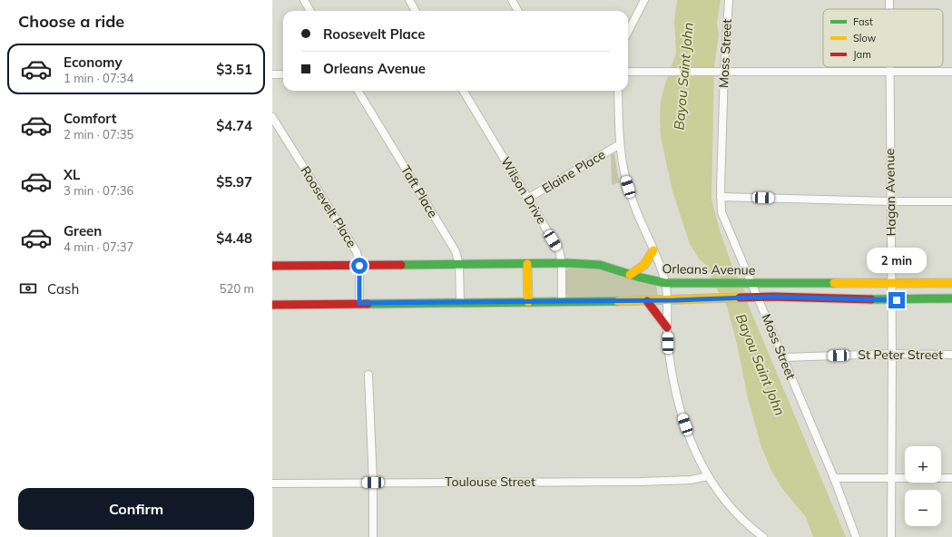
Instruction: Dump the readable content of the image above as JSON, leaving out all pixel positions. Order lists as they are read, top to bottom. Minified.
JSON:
{"streets":{"street":["Moss Street","Elaine Place","Wilson Drive","Taft Place","Hagan Avenue","Roosevelt Place","Orleans Avenue","St Peter Street","Toulouse Street"]},"crossings":[["Moss Street","Orleans Avenue"],["Moss Street","St Peter Street"],["Elaine Place","Wilson Drive"],["Wilson Drive","Orleans Avenue"],["Taft Place","Orleans Avenue"],["Hagan Avenue","Orleans Avenue"],["Hagan Avenue","St Peter Street"],["Roosevelt Place","Orleans Avenue"]],"water":["Bayou Saint John"],"legend":["Fast","Slow","Jam"],"page":{"heading":"Choose a ride","banner":["Roosevelt Place","Orleans Avenue"],"list":[{"name":"Economy","note":"1 min · 07:34","value":"$3.51"},{"name":"Comfort","note":"2 min · 07:35","value":"$4.74"},{"name":"XL","note":"3 min · 07:36","value":"$5.97"},{"name":"Green","note":"4 min · 07:37","value":"$4.48"}],"bubble":"2 min","pay":["Cash","520 m"],"map_buttons":["+","−"],"buttons":"Confirm"}}
